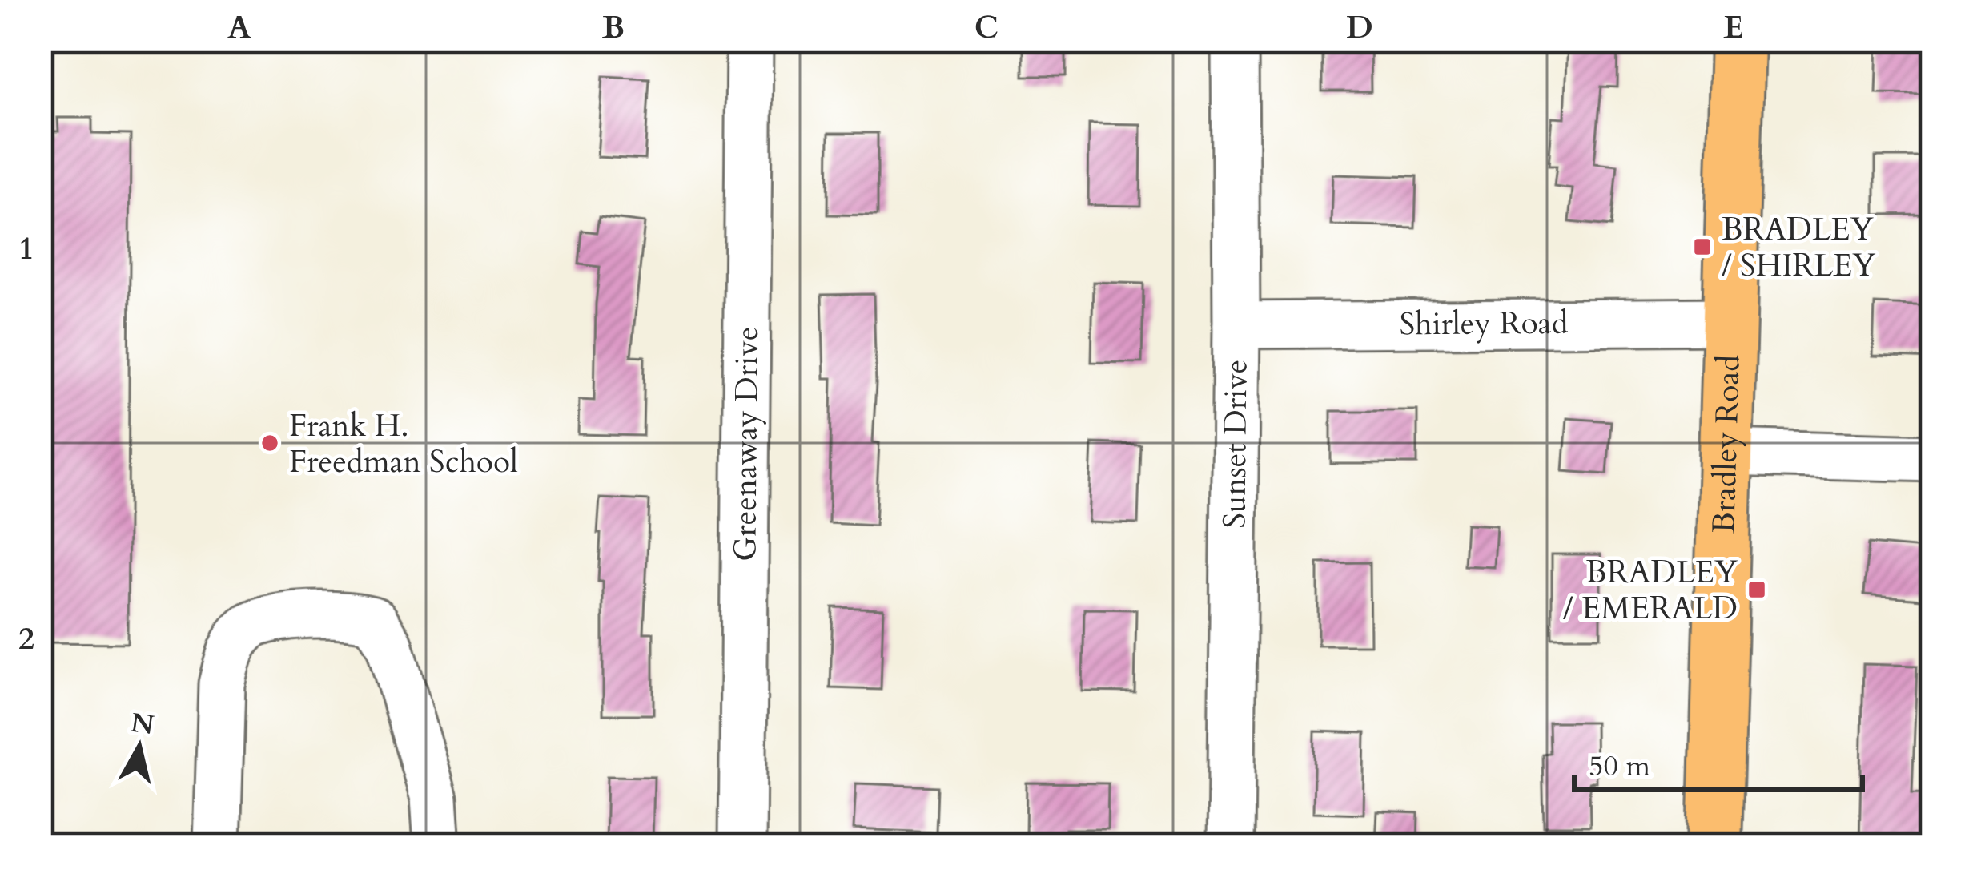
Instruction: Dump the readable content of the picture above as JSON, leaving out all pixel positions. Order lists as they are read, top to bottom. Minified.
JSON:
{"streets":{"main road":["Bradley Road"],"street":["Shirley Road","Greenaway Drive","Sunset Drive"]},"crossings":[["Shirley Road","Sunset Drive"],["Shirley Road","Bradley Road"]],"places":{"transit":["BRADLEY / SHIRLEY","BRADLEY / EMERALD"],"other":["Frank H. Freedman School"]},"scale_bar":"50 m","north":"top","grid":{"columns":["A","B","C","D","E"],"rows":["1","2"]}}
